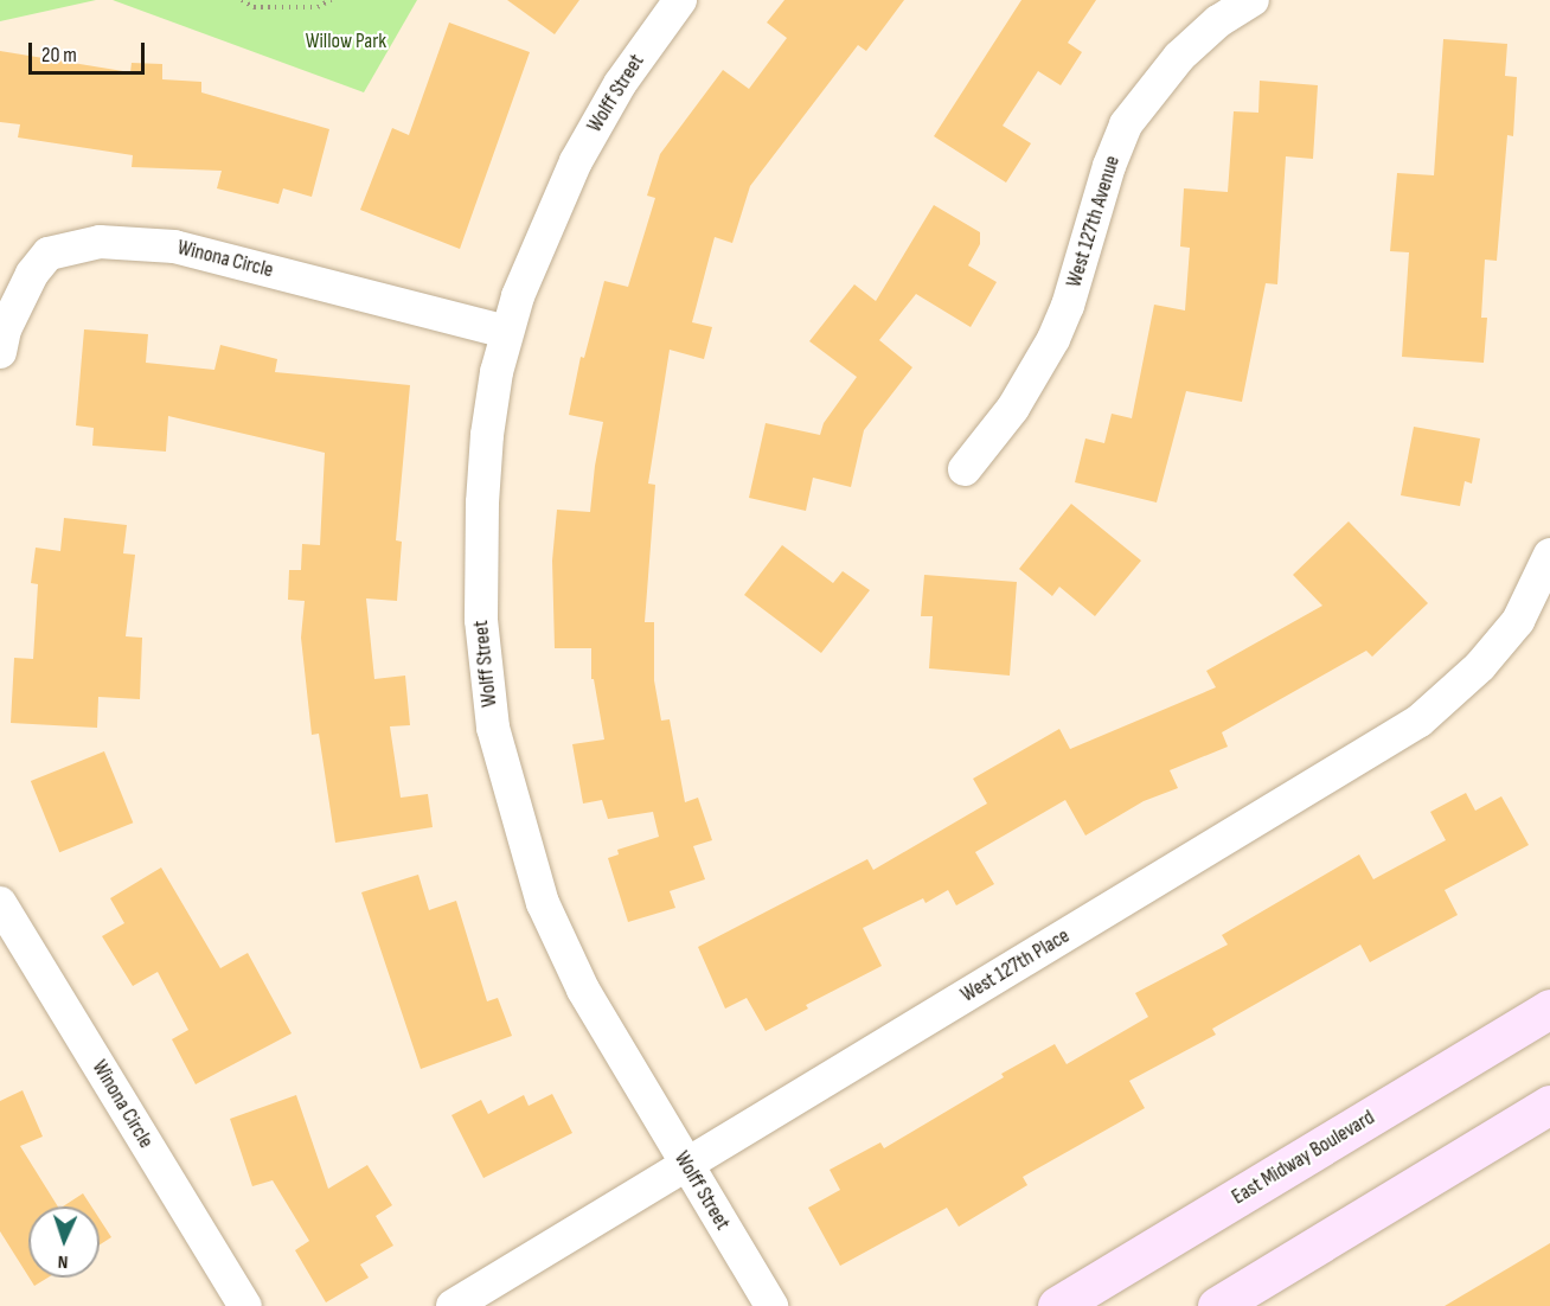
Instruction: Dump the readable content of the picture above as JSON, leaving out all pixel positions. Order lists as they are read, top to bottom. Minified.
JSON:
{"streets":{"main road":["East Midway Boulevard"],"street":["Wolff Street","West 127th Avenue","Winona Circle","West 127th Place"]},"crossings":[["Wolff Street","Winona Circle"],["Wolff Street","West 127th Place"]],"parks":["Willow Park"],"scale_bar":"20 m","north":"bottom"}
